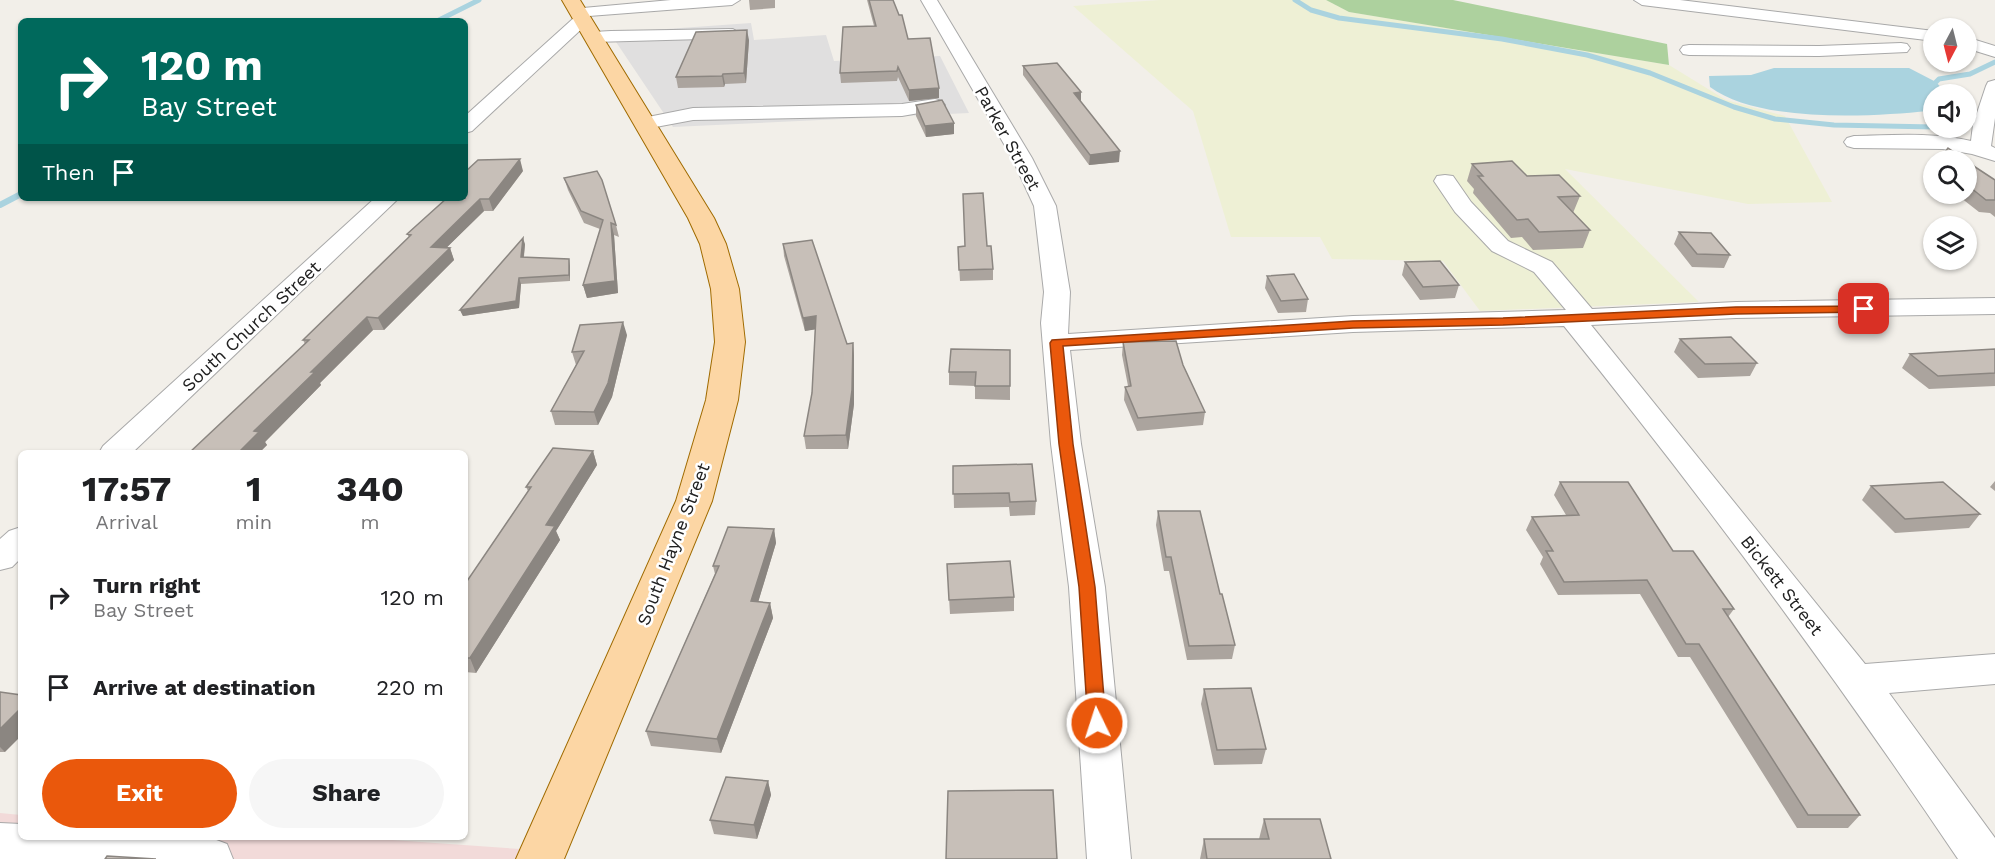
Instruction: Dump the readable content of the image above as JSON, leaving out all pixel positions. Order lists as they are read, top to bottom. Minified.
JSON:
{"streets":{"main road":["South Hayne Street"],"street":["Parker Street","South Church Street","Bickett Street"]},"north":"bottom","page":{"turn":["120 m","Bay Street"],"then":"Then","eta":["17:57","Arrival","1","min","340","m"],"list":[{"name":"Turn right","note":"Bay Street","value":"120 m"},{"name":"Arrive at destination","value":"220 m"}],"buttons":["Exit","Share"]}}
